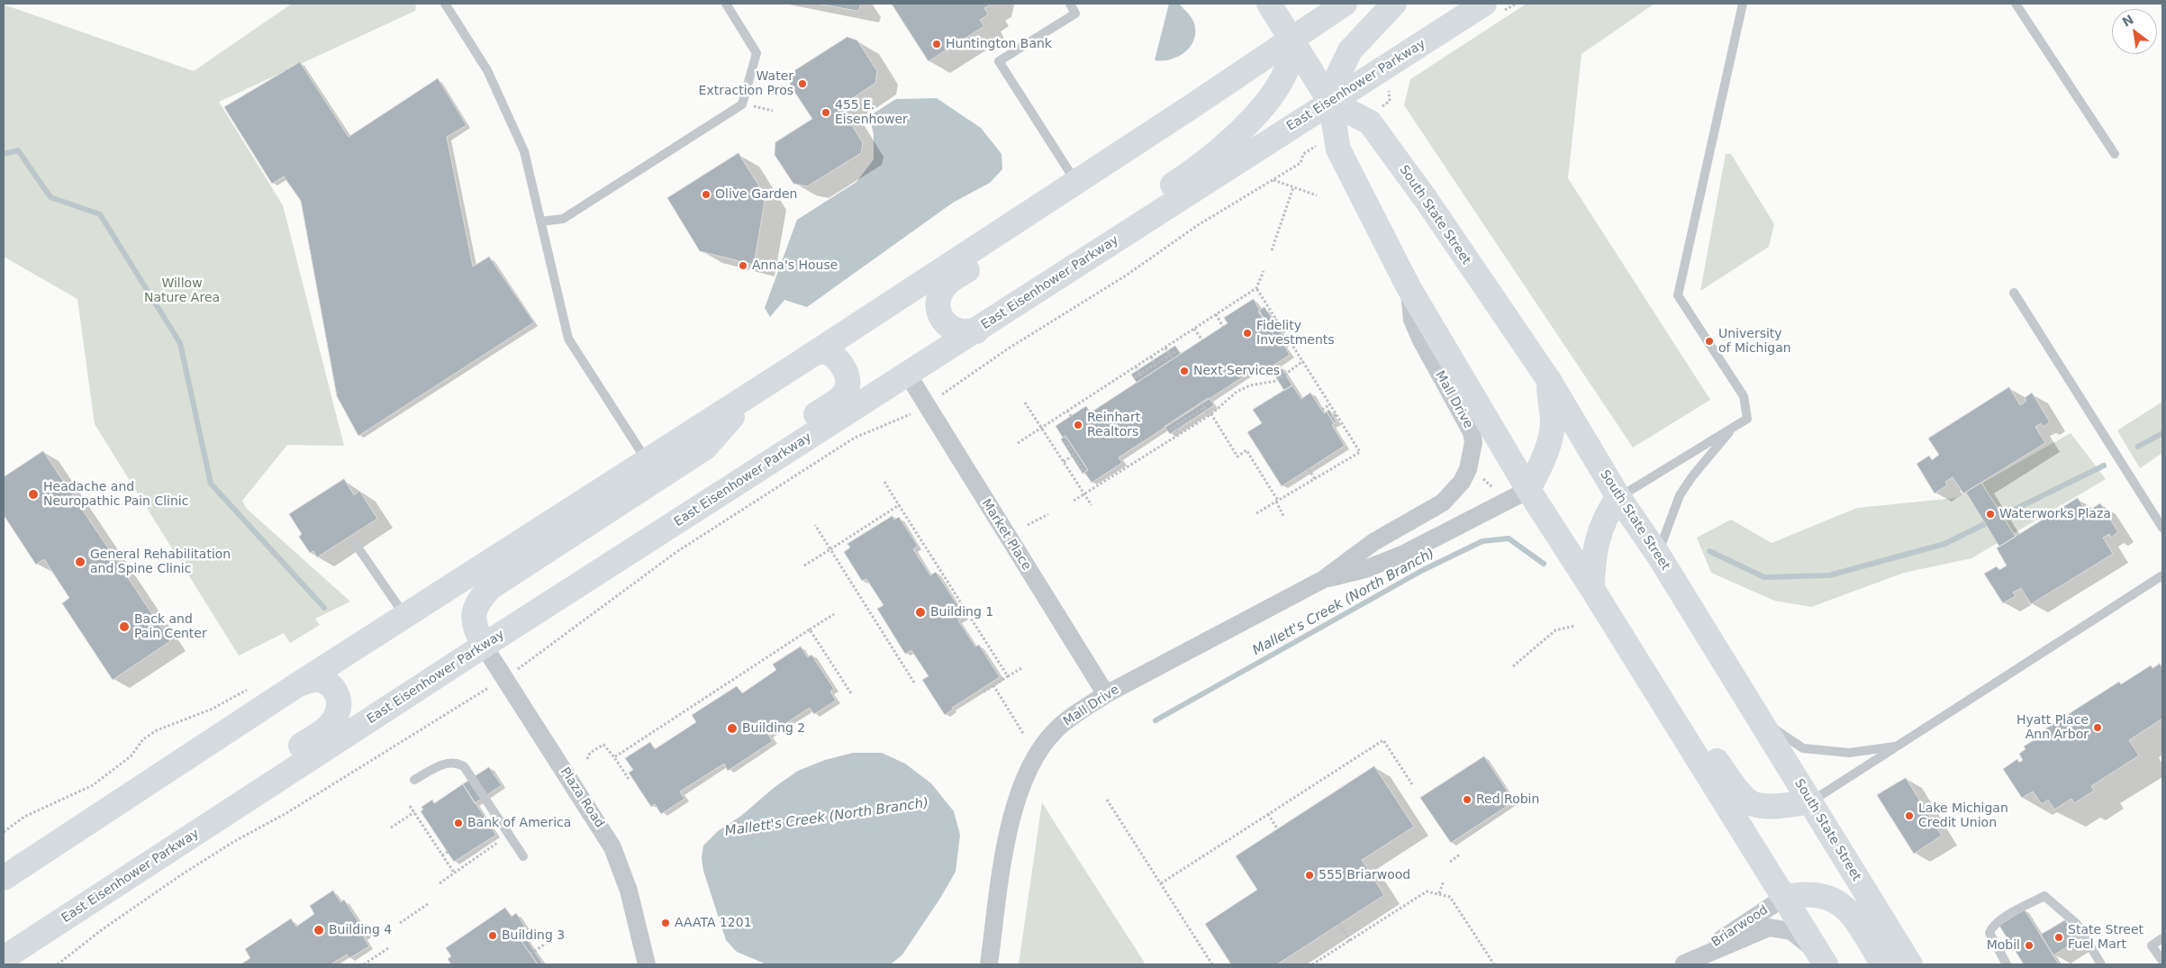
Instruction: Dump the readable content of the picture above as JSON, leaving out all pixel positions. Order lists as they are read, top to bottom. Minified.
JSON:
{"streets":{"main road":["East Eisenhower Parkway","South State Street"],"street":["Mall Drive","Market Place","Plaza Road","Briarwood"]},"crossings":[["East Eisenhower Parkway","South State Street"],["East Eisenhower Parkway","Market Place"],["East Eisenhower Parkway","Plaza Road"],["South State Street","Mall Drive"],["South State Street","Briarwood"],["Mall Drive","Market Place"]],"water":["Mallett's Creek (North Branch)"],"parks":["Willow Nature Area"],"places":["Huntington Bank","Water Extraction Pros","455 E. Eisenhower","Olive Garden","Anna's House","Fidelity Investments","University of Michigan","Next Services","Reinhart Realtors","Headache and Neuropathic Pain Clinic","Waterworks Plaza","General Rehabilitation and Spine Clinic","Building 1","Back and Pain Center","Hyatt Place Ann Arbor","Building 2","Red Robin","Lake Michigan Credit Union","Bank of America","555 Briarwood","AAATA 1201","Building 4","Building 3","State Street Fuel Mart","Mobil"],"north":"top left"}
